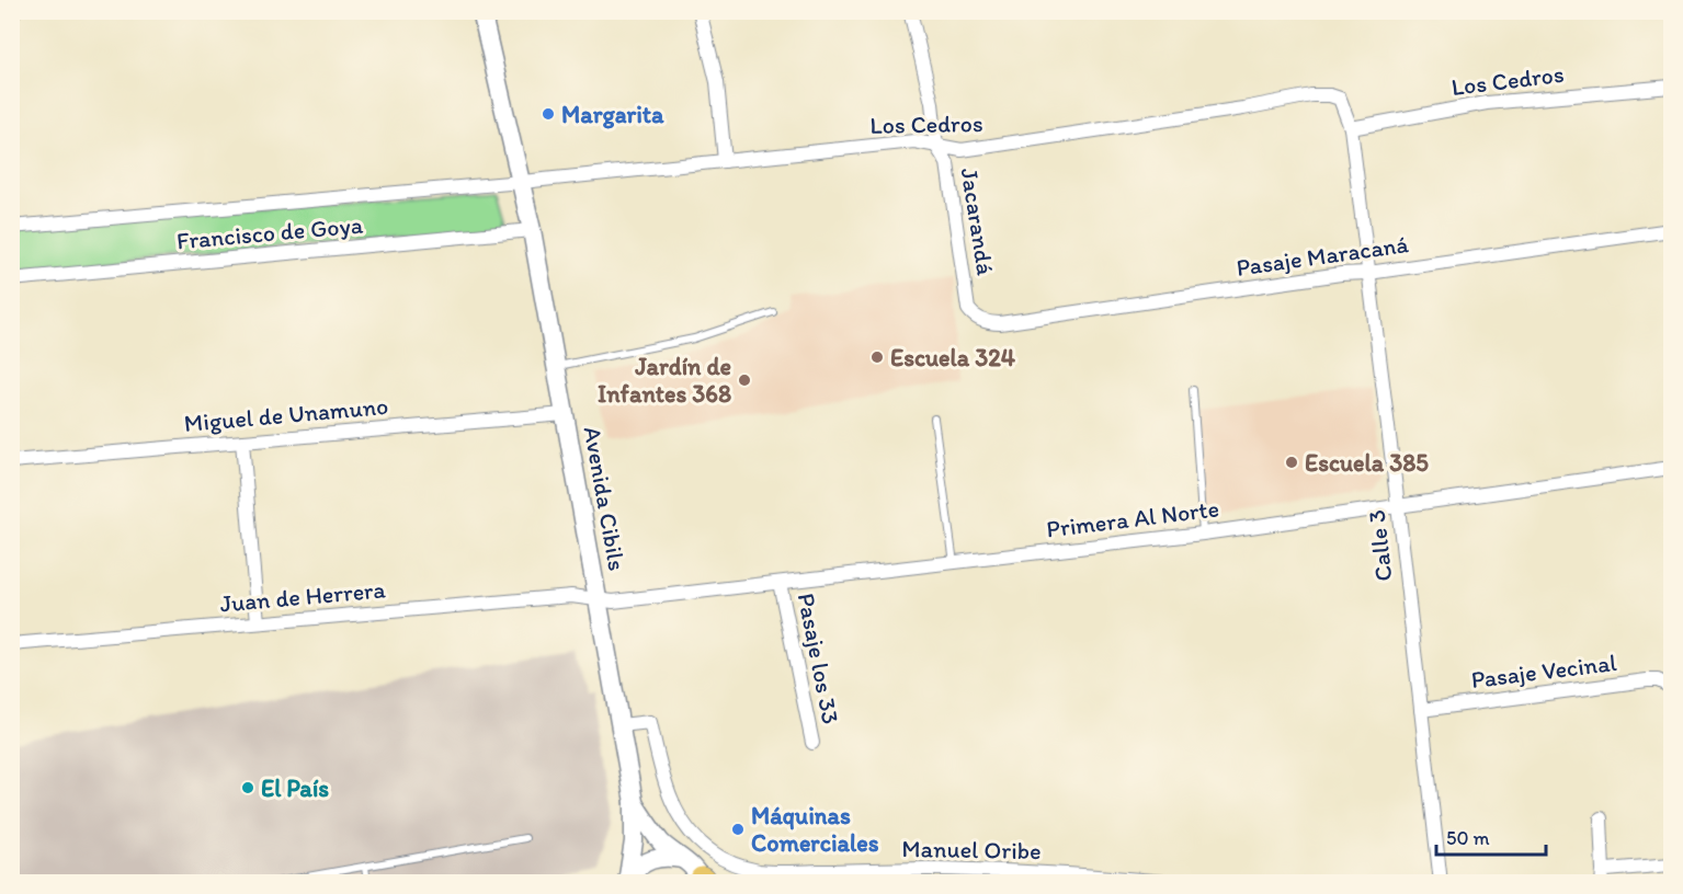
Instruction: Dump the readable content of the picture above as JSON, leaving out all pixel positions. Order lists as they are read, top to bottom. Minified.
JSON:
{"streets":{"street":["Los Cedros","Jacarandá","Francisco de Goya","Pasaje Maracaná","Miguel de Unamuno","Avenida Cibils","Primera Al Norte","Calle 3","Juan de Herrera","Pasaje los 33","Pasaje Vecinal","Manuel Oribe"]},"crossings":[["Los Cedros","Jacarandá"],["Los Cedros","Francisco de Goya"],["Los Cedros","Avenida Cibils"],["Los Cedros","Calle 3"],["Jacarandá","Pasaje Maracaná"],["Francisco de Goya","Avenida Cibils"],["Pasaje Maracaná","Calle 3"],["Miguel de Unamuno","Avenida Cibils"],["Avenida Cibils","Primera Al Norte"],["Avenida Cibils","Juan de Herrera"],["Avenida Cibils","Manuel Oribe"],["Primera Al Norte","Calle 3"],["Primera Al Norte","Juan de Herrera"],["Primera Al Norte","Pasaje los 33"],["Calle 3","Pasaje Vecinal"]],"places":["Margarita","Escuela 324","Jardín de Infantes 368","Escuela 385","El País","Máquinas Comerciales"],"scale_bar":"50 m"}
